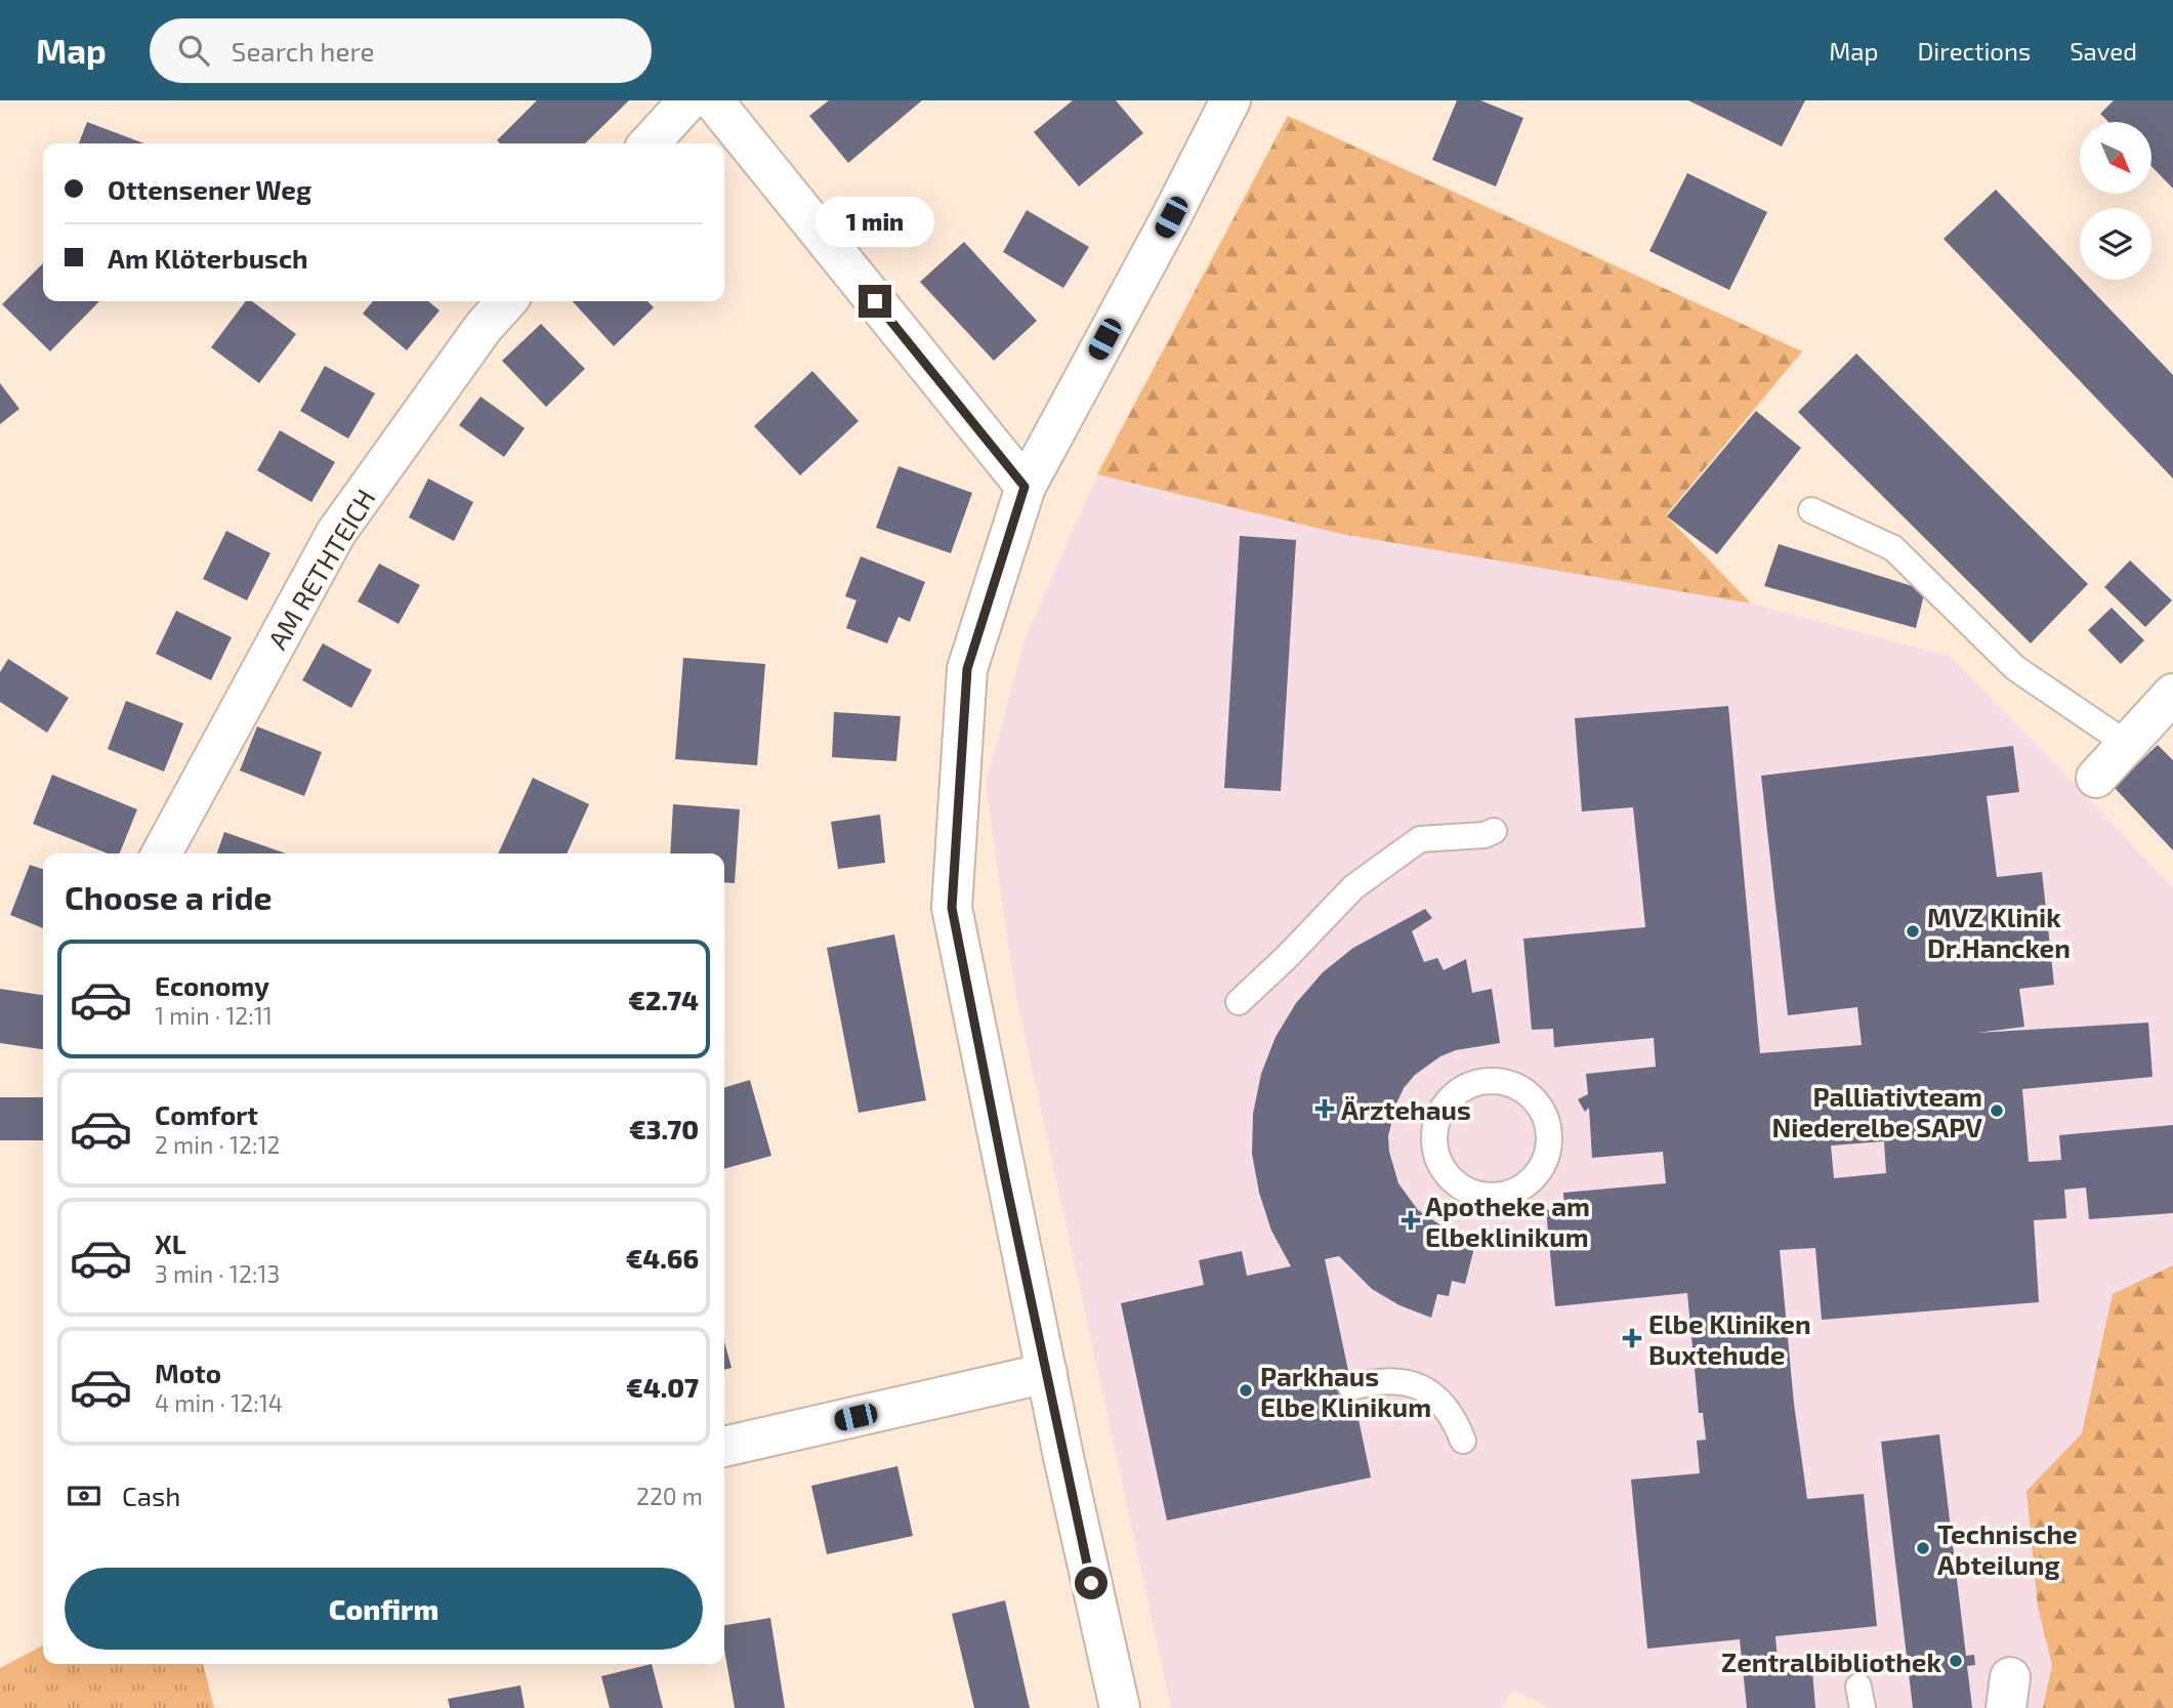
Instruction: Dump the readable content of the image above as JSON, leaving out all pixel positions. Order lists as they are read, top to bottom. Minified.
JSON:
{"streets":{"street":["AM RETHTEICH"]},"places":{"other":["MVZ Klinik Dr.Hancken","Palliativteam Niederelbe SAPV","Parkhaus Elbe Klinikum","Technische Abteilung","Zentralbibliothek"],"health":["Ärztehaus","Apotheke am Elbeklinikum","Elbe Kliniken Buxtehude"]},"north":"bottom right","page":{"header":"Map","search":"Search here","nav":["Map","Directions","Saved"],"banner":["Ottensener Weg","Am Klöterbusch"],"bubble":"1 min","heading":"Choose a ride","list":[{"name":"Economy","note":"1 min · 12:11","value":"€2.74"},{"name":"Comfort","note":"2 min · 12:12","value":"€3.70"},{"name":"XL","note":"3 min · 12:13","value":"€4.66"},{"name":"Moto","note":"4 min · 12:14","value":"€4.07"}],"pay":["Cash","220 m"],"buttons":"Confirm"}}
